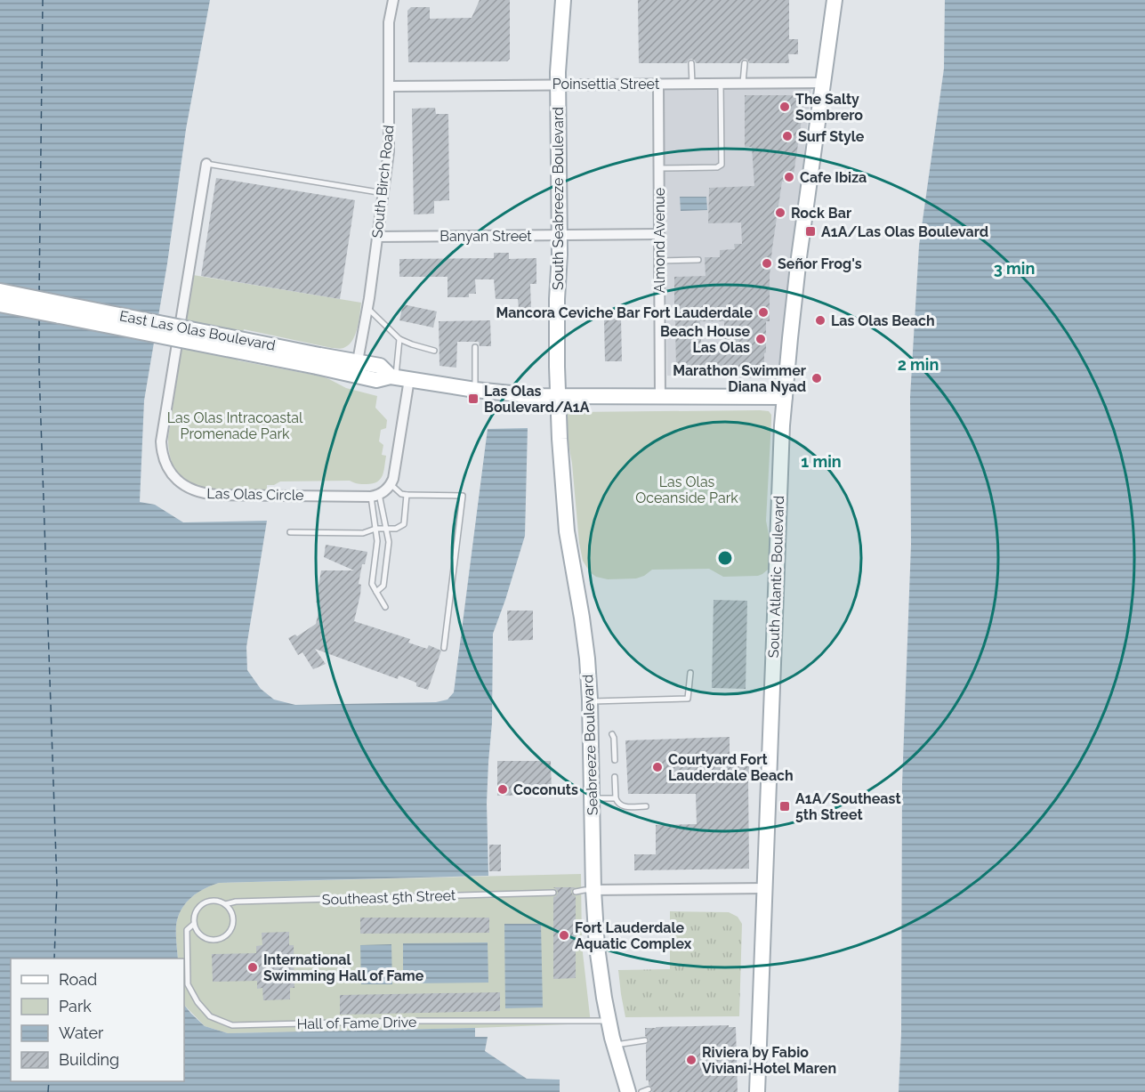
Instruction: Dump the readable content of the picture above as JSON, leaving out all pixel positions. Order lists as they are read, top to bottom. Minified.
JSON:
{"streets":{"main road":["South Seabreeze Boulevard","East Las Olas Boulevard","South Atlantic Boulevard","Seabreeze Boulevard"],"street":["Poinsettia Street","South Birch Road","Banyan Street","Almond Avenue","Las Olas Circle"],"lane":["Southeast 5th Street","Hall of Fame Drive"]},"crossings":[["Poinsettia Street","South Birch Road"],["Poinsettia Street","South Seabreeze Boulevard"],["Poinsettia Street","Almond Avenue"],["Poinsettia Street","South Atlantic Boulevard"],["South Birch Road","Banyan Street"],["South Birch Road","East Las Olas Boulevard"],["South Seabreeze Boulevard","Banyan Street"],["South Seabreeze Boulevard","East Las Olas Boulevard"],["South Seabreeze Boulevard","Seabreeze Boulevard"],["Banyan Street","Almond Avenue"],["Almond Avenue","East Las Olas Boulevard"],["East Las Olas Boulevard","South Atlantic Boulevard"],["East Las Olas Boulevard","Seabreeze Boulevard"],["Seabreeze Boulevard","Hall of Fame Drive"],["Southeast 5th Street","Hall of Fame Drive"]],"parks":["Las Olas Intracoastal Promenade Park","Las Olas Oceanside Park"],"places":{"other":["The Salty Sombrero","Surf Style","Cafe Ibiza","Rock Bar","Señor Frog's","Mancora Ceviche Bar Fort Lauderdale","Las Olas Beach","Beach House Las Olas","Marathon Swimmer Diana Nyad","Courtyard Fort Lauderdale Beach","Coconuts","Fort Lauderdale Aquatic Complex","International Swimming Hall of Fame","Riviera by Fabio Viviani-Hotel Maren"],"transit":["A1A/Las Olas Boulevard","Las Olas Boulevard/A1A","A1A/Southeast 5th Street"]},"legend":["Road","Park","Water","Building"],"rings":["3 min","2 min","1 min"]}
